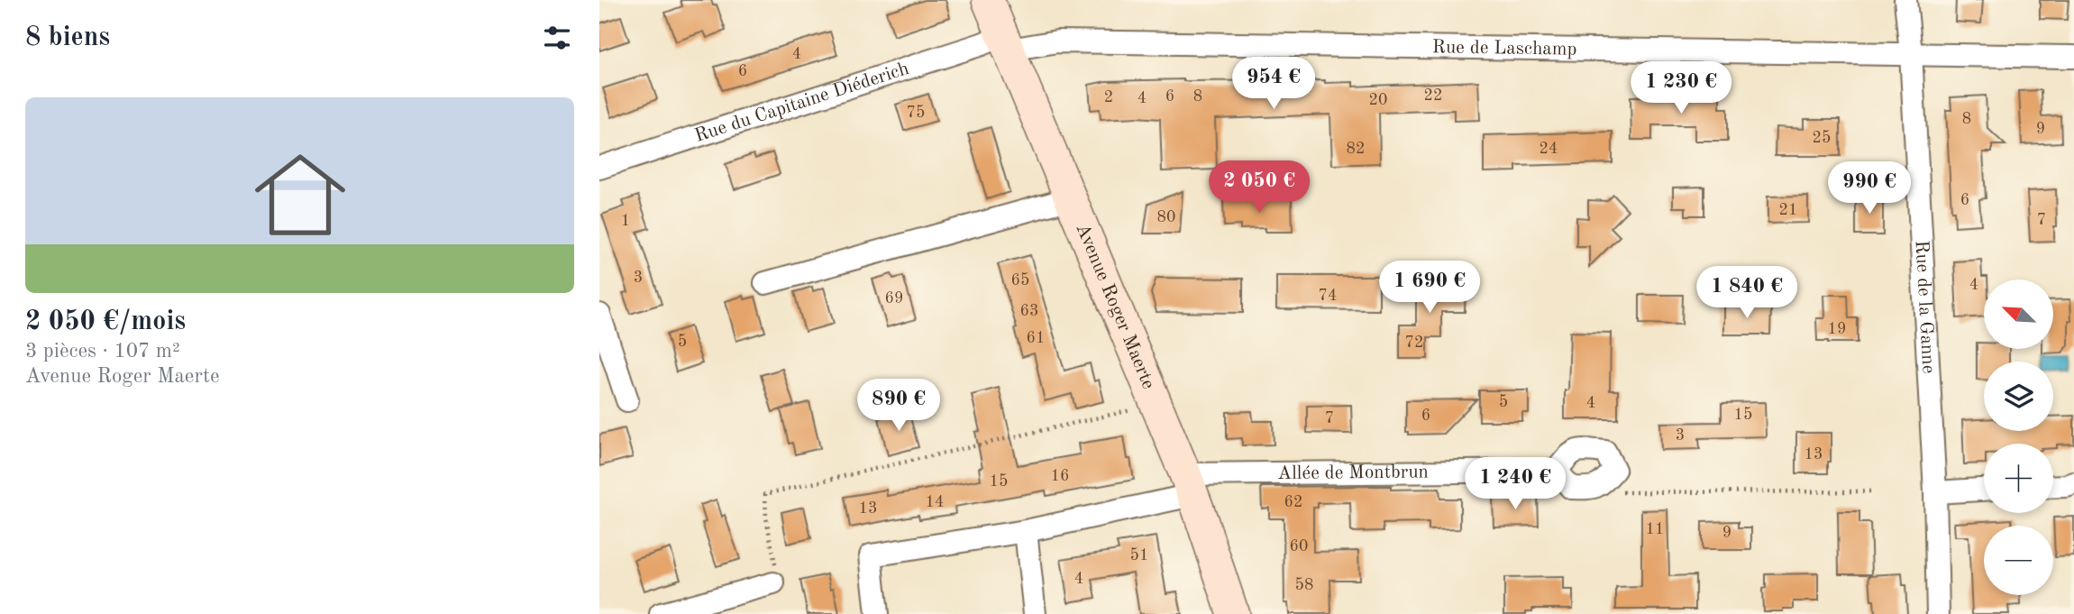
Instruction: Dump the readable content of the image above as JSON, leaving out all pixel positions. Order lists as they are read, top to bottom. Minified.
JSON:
{"streets":{"main road":["Avenue Roger Maerte"],"street":["Rue de Laschamp","Rue du Capitaine Diéderich","Rue de la Ganne","Allée de Montbrun"]},"crossings":[["Rue de Laschamp","Rue du Capitaine Diéderich"],["Rue de Laschamp","Avenue Roger Maerte"],["Rue de Laschamp","Rue de la Ganne"],["Rue du Capitaine Diéderich","Avenue Roger Maerte"],["Avenue Roger Maerte","Allée de Montbrun"]],"house_numbers":["4","6","22","6","8","2","4","20","75","8","9","25","82","24","6","21","80","7","1","3","65","4","74","69","63","19","61","5","72","5","4","15","6","7","3","13","16","15","14","62","13","11","9","60","51","4","58"],"north":"top left","page":{"heading":"8 biens","price":["954 €","1 230 €","2 050 €","990 €","1 690 €","1 840 €","890 €","1 240 €"],"list":[{"name":"2 050 €/mois","note":"3 pièces · 107 m² · Avenue Roger Maerte"}],"map_buttons":["+","−"]}}
